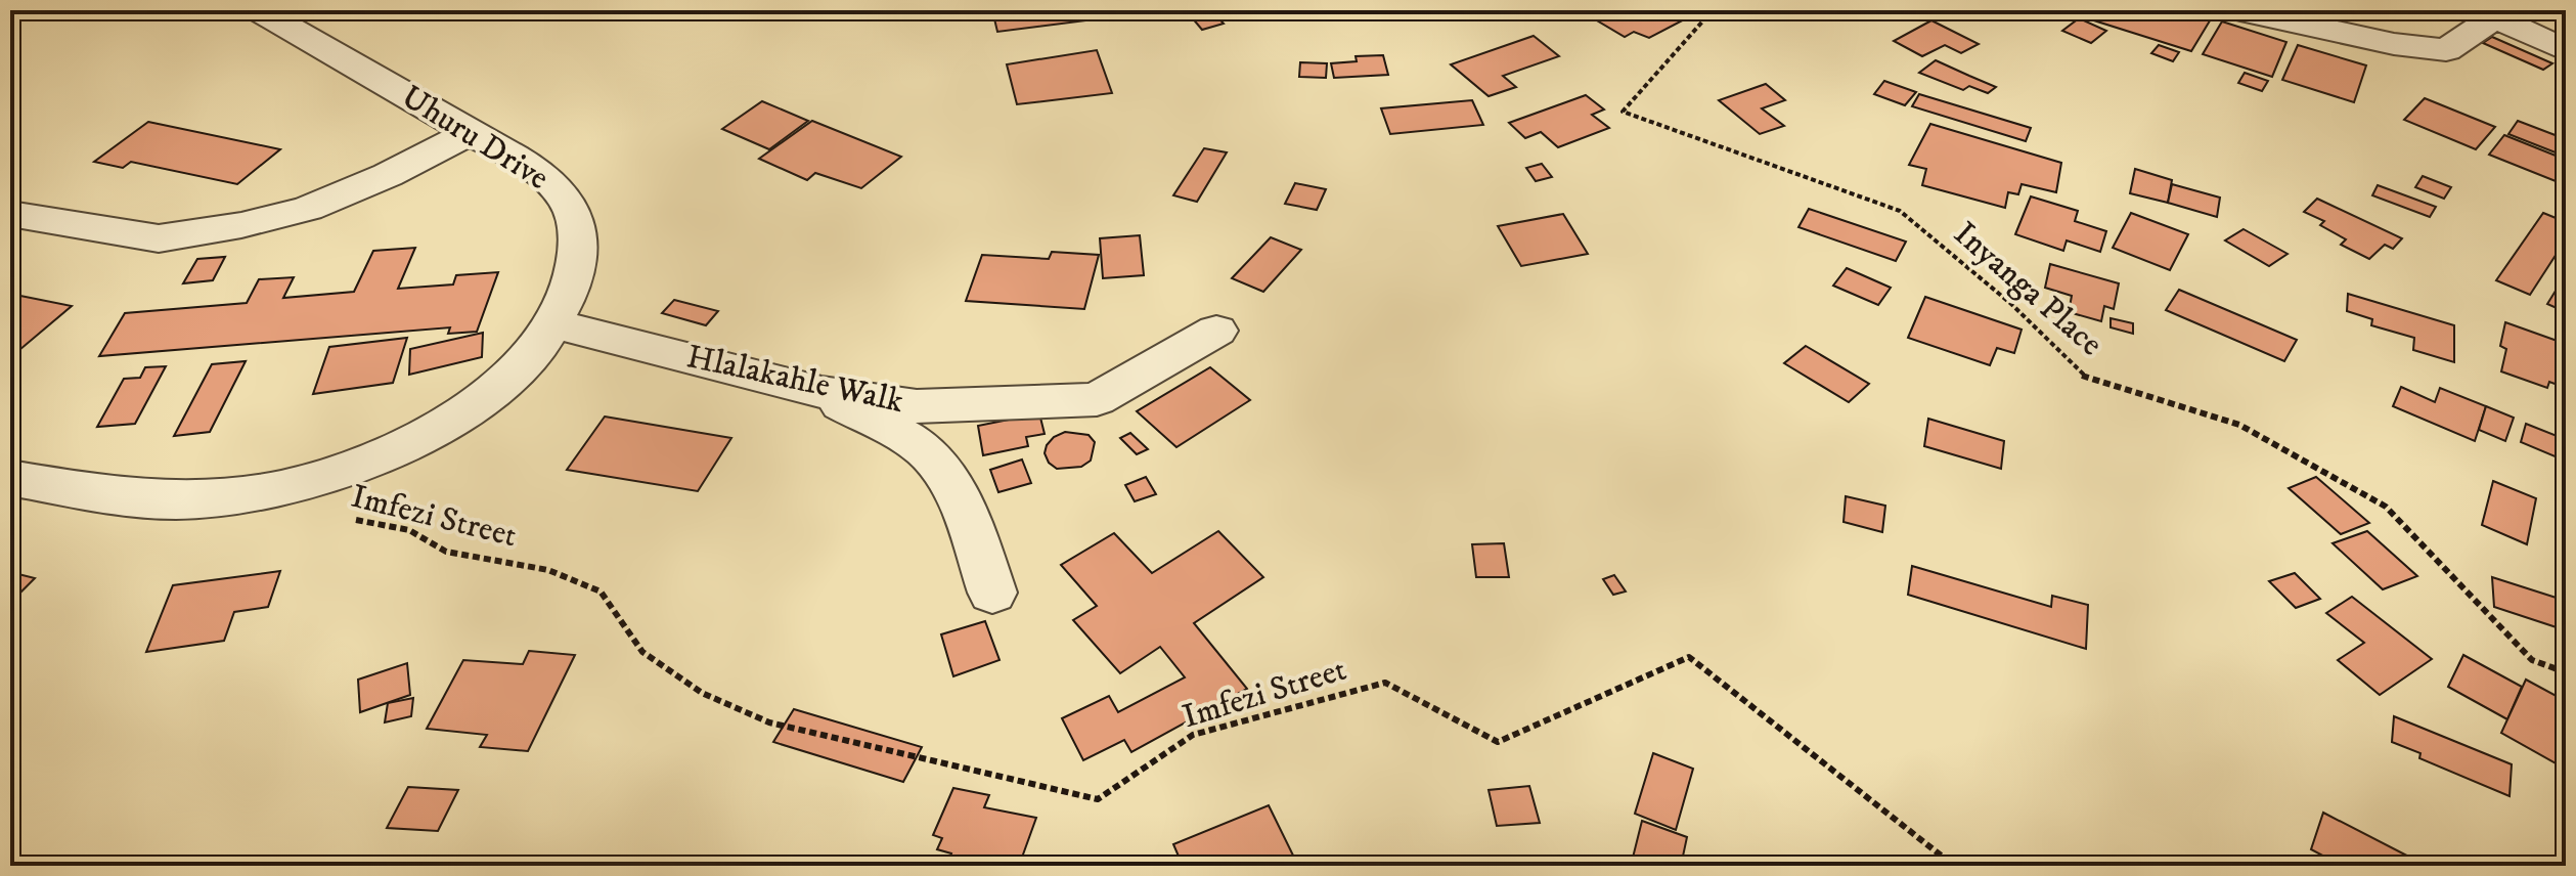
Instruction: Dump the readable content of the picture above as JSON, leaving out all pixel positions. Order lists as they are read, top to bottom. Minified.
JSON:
{"streets":{"street":["Uhuru Drive","Hlalakahle Walk"],"path":["Inyanga Place","Imfezi Street"]},"crossings":[["Uhuru Drive","Hlalakahle Walk"],["Uhuru Drive","Imfezi Street"]]}
